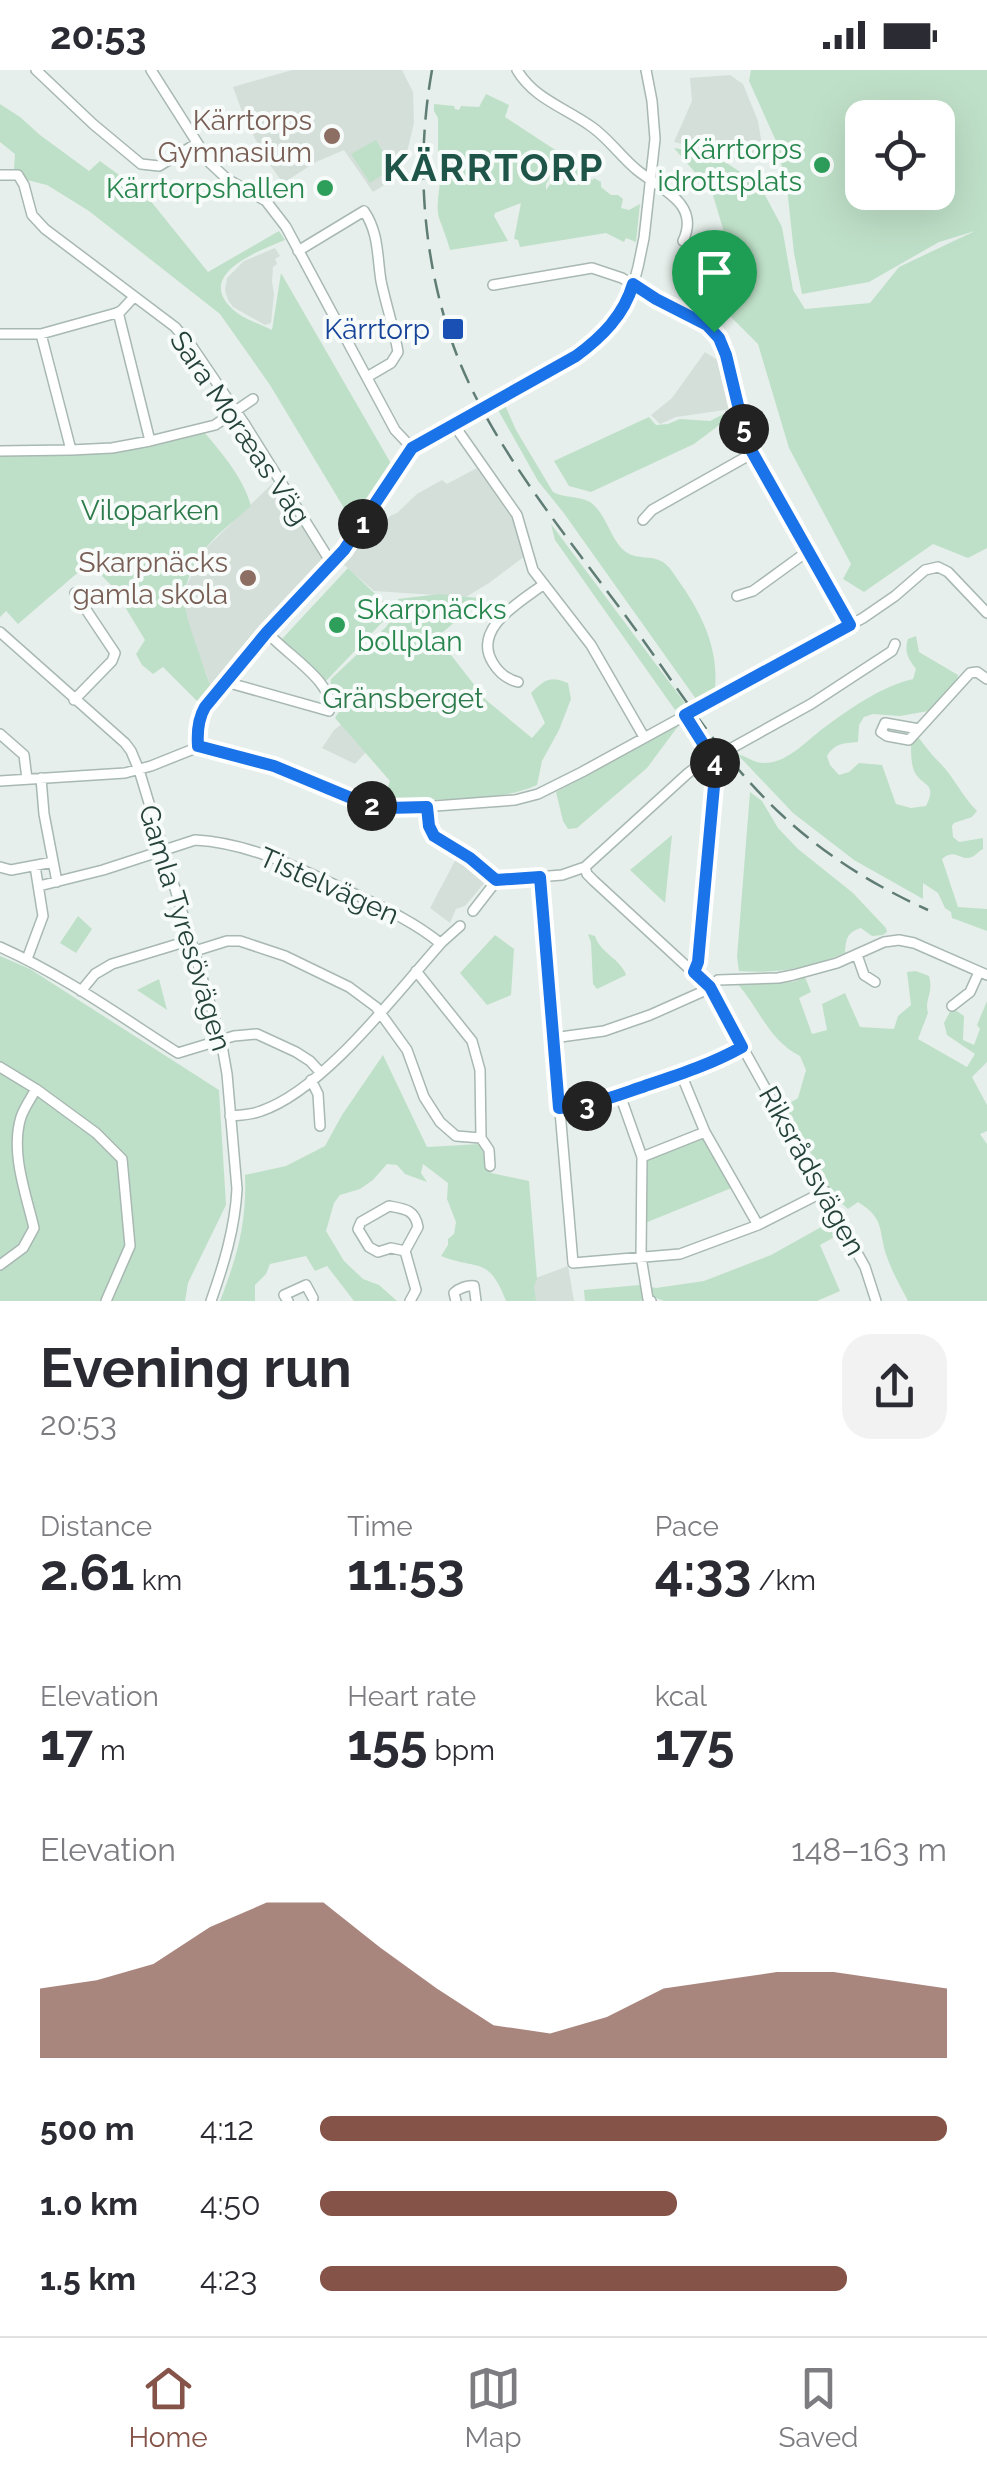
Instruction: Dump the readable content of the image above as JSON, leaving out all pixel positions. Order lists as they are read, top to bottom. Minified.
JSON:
{"streets":{"street":["Sara Moræas Väg","Tistelvägen","Gamla Tyresövägen","Riksrådsvägen"]},"crossings":[["Tistelvägen","Gamla Tyresövägen"]],"districts":["KÄRRTORP"],"parks":["Viloparken","Gränsberget"],"places":{"other":["Kärrtorps Gymnasium","Kärrtorps idrottsplats","Kärrtorpshallen","Skarpnäcks gamla skola","Skarpnäcks bollplan"],"transit":["Kärrtorp"]},"page":{"status":"20:53","pins":["5","1","4","2","3"],"heading":["Evening run","20:53"],"stats":[["Distance","2.61 km"],["Time","11:53"],["Pace","4:33 /km"],["Elevation","17 m"],["Heart rate","155 bpm"],["kcal","175"]],"chart":["Elevation","148–163 m"],"list":[{"name":"500 m","note":"4:12"},{"name":"1.0 km","note":"4:50"},{"name":"1.5 km","note":"4:23"}],"tabs":["Home","Map","Saved"]}}
